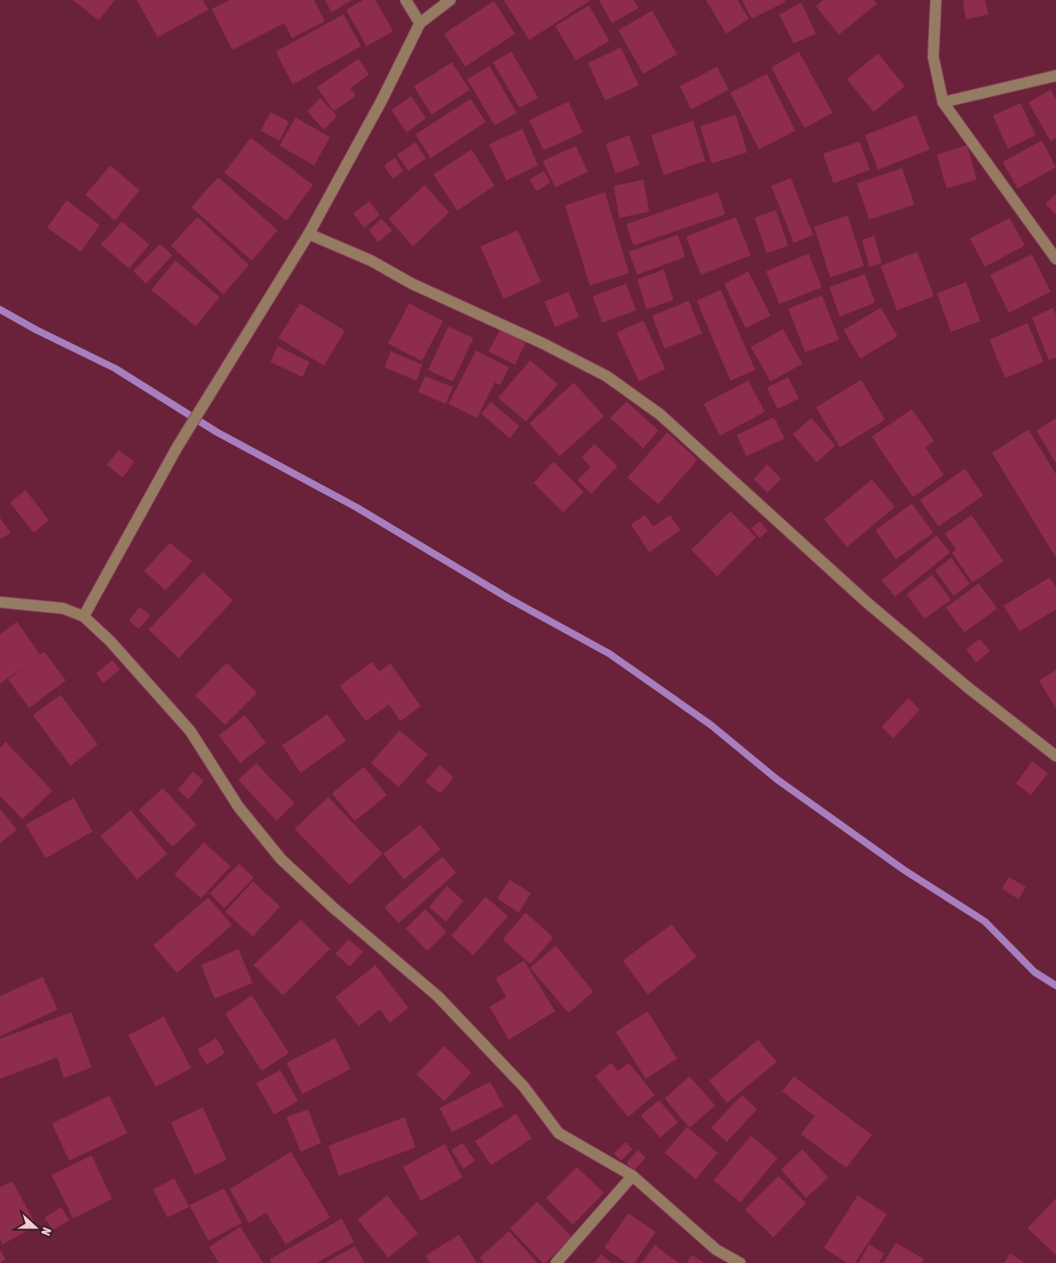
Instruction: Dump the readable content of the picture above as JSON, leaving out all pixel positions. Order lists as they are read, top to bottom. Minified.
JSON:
{"north":"right"}
